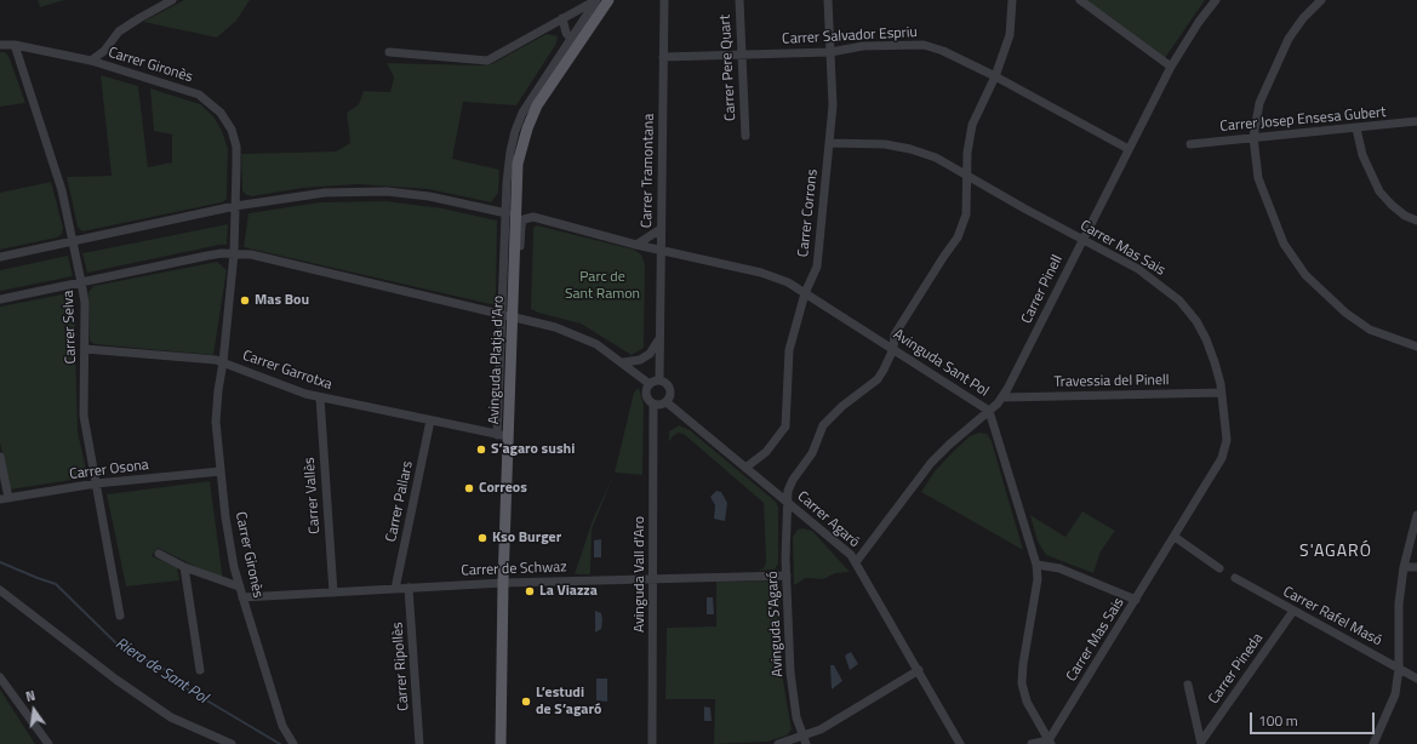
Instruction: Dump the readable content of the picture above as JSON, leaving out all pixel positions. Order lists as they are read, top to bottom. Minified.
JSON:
{"streets":{"main road":["Avinguda Platja d'Aro"],"street":["Carrer Salvador Espriu","Carrer Gironès","Carrer Pere Quart","Carrer Josep Ensesa Gubert","Carrer Tramontana","Carrer Corrons","Carrer Mas Sais","Carrer Pinell","Carrer Selva","Avinguda Sant Pol","Carrer Garrotxa","Travessia del Pinell","Carrer Osona","Carrer Vallès","Carrer Pallars","Carrer Agaró","Carrer de Schwaz","Avinguda Vall d'Aro","Carrer Rafel Masó","Avinguda S'Agaró","Carrer Ripollès","Carrer Pineda"]},"crossings":[["Carrer Salvador Espriu","Carrer Pere Quart"],["Carrer Salvador Espriu","Carrer Tramontana"],["Carrer Salvador Espriu","Carrer Corrons"],["Carrer Salvador Espriu","Carrer Pinell"],["Carrer Salvador Espriu","Avinguda S'Agaró"],["Carrer Gironès","Carrer Selva"],["Carrer Gironès","Carrer Garrotxa"],["Carrer Gironès","Carrer Osona"],["Carrer Gironès","Carrer de Schwaz"],["Carrer Tramontana","Avinguda Sant Pol"],["Carrer Tramontana","Carrer Agaró"],["Carrer Tramontana","Avinguda Vall d'Aro"],["Carrer Corrons","Carrer Mas Sais"],["Carrer Corrons","Avinguda Sant Pol"],["Carrer Corrons","Carrer Agaró"],["Carrer Mas Sais","Carrer Pinell"],["Carrer Mas Sais","Avinguda Sant Pol"],["Carrer Mas Sais","Travessia del Pinell"],["Carrer Mas Sais","Avinguda S'Agaró"],["Carrer Pinell","Avinguda Sant Pol"],["Carrer Pinell","Travessia del Pinell"],["Carrer Pinell","Carrer Agaró"],["Carrer Selva","Carrer Garrotxa"],["Carrer Selva","Carrer Osona"],["Avinguda Platja d'Aro","Avinguda Sant Pol"],["Avinguda Platja d'Aro","Carrer Garrotxa"],["Avinguda Platja d'Aro","Carrer de Schwaz"],["Avinguda Sant Pol","Avinguda S'Agaró"],["Carrer Garrotxa","Carrer Vallès"],["Carrer Garrotxa","Carrer Pallars"],["Carrer Vallès","Carrer de Schwaz"],["Carrer Pallars","Carrer de Schwaz"],["Carrer Agaró","Avinguda Vall d'Aro"],["Carrer Agaró","Avinguda S'Agaró"],["Carrer de Schwaz","Avinguda Vall d'Aro"],["Carrer de Schwaz","Avinguda S'Agaró"],["Carrer de Schwaz","Carrer Ripollès"],["Carrer Rafel Masó","Carrer Pineda"]],"districts":["S'AGARÓ"],"water":["Riera de Sant Pol"],"parks":["Parc de Sant Ramon"],"places":["Mas Bou","S’agaro sushi","Correos","Kso Burger","La Viazza","L’estudi de S’agaró"],"scale_bar":"100 m","north":"top"}
